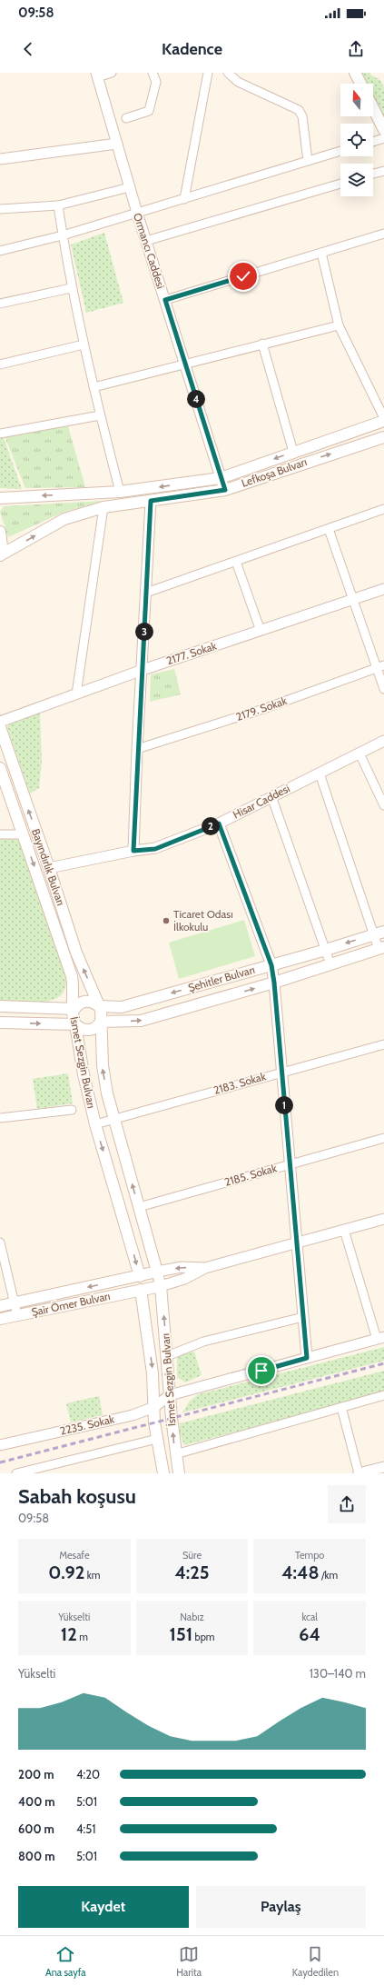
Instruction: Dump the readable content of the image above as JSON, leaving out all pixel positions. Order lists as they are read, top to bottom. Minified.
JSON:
{"streets":{"main road":["Lefkoşa Bulvarı","Bayındırlık Bulvarı","Şehitler Bulvarı","İsmet Sezgin Bulvarı","Şair Ömer Bulvarı"],"street":["Ormancı Caddesi","2177. Sokak","2179. Sokak","Hisar Caddesi","2183. Sokak","2185. Sokak","2235. Sokak"]},"crossings":[["Ormancı Caddesi","Lefkoşa Bulvarı"],["Hisar Caddesi","Bayındırlık Bulvarı"],["Bayındırlık Bulvarı","Şehitler Bulvarı"],["Bayındırlık Bulvarı","İsmet Sezgin Bulvarı"],["Şehitler Bulvarı","İsmet Sezgin Bulvarı"],["İsmet Sezgin Bulvarı","2183. Sokak"],["İsmet Sezgin Bulvarı","2185. Sokak"],["İsmet Sezgin Bulvarı","Şair Ömer Bulvarı"],["İsmet Sezgin Bulvarı","2235. Sokak"]],"one_way":["Bayındırlık Bulvarı"],"places":["Ticaret Odası İlkokulu"],"north":"top","page":{"status":"09:58","header":"Kadence","pins":["4","3","2","1"],"heading":["Sabah koşusu","09:58"],"stats":[["Mesafe","0.92 km"],["Süre","4:25"],["Tempo","4:48 /km"],["Yükselti","12 m"],["Nabız","151 bpm"],["kcal","64"]],"chart":["Yükselti","130–140 m"],"list":[{"name":"200 m","note":"4:20"},{"name":"400 m","note":"5:01"},{"name":"600 m","note":"4:51"},{"name":"800 m","note":"5:01"}],"buttons":["Kaydet","Paylaş"],"tabs":["Ana sayfa","Harita","Kaydedilen"]}}
